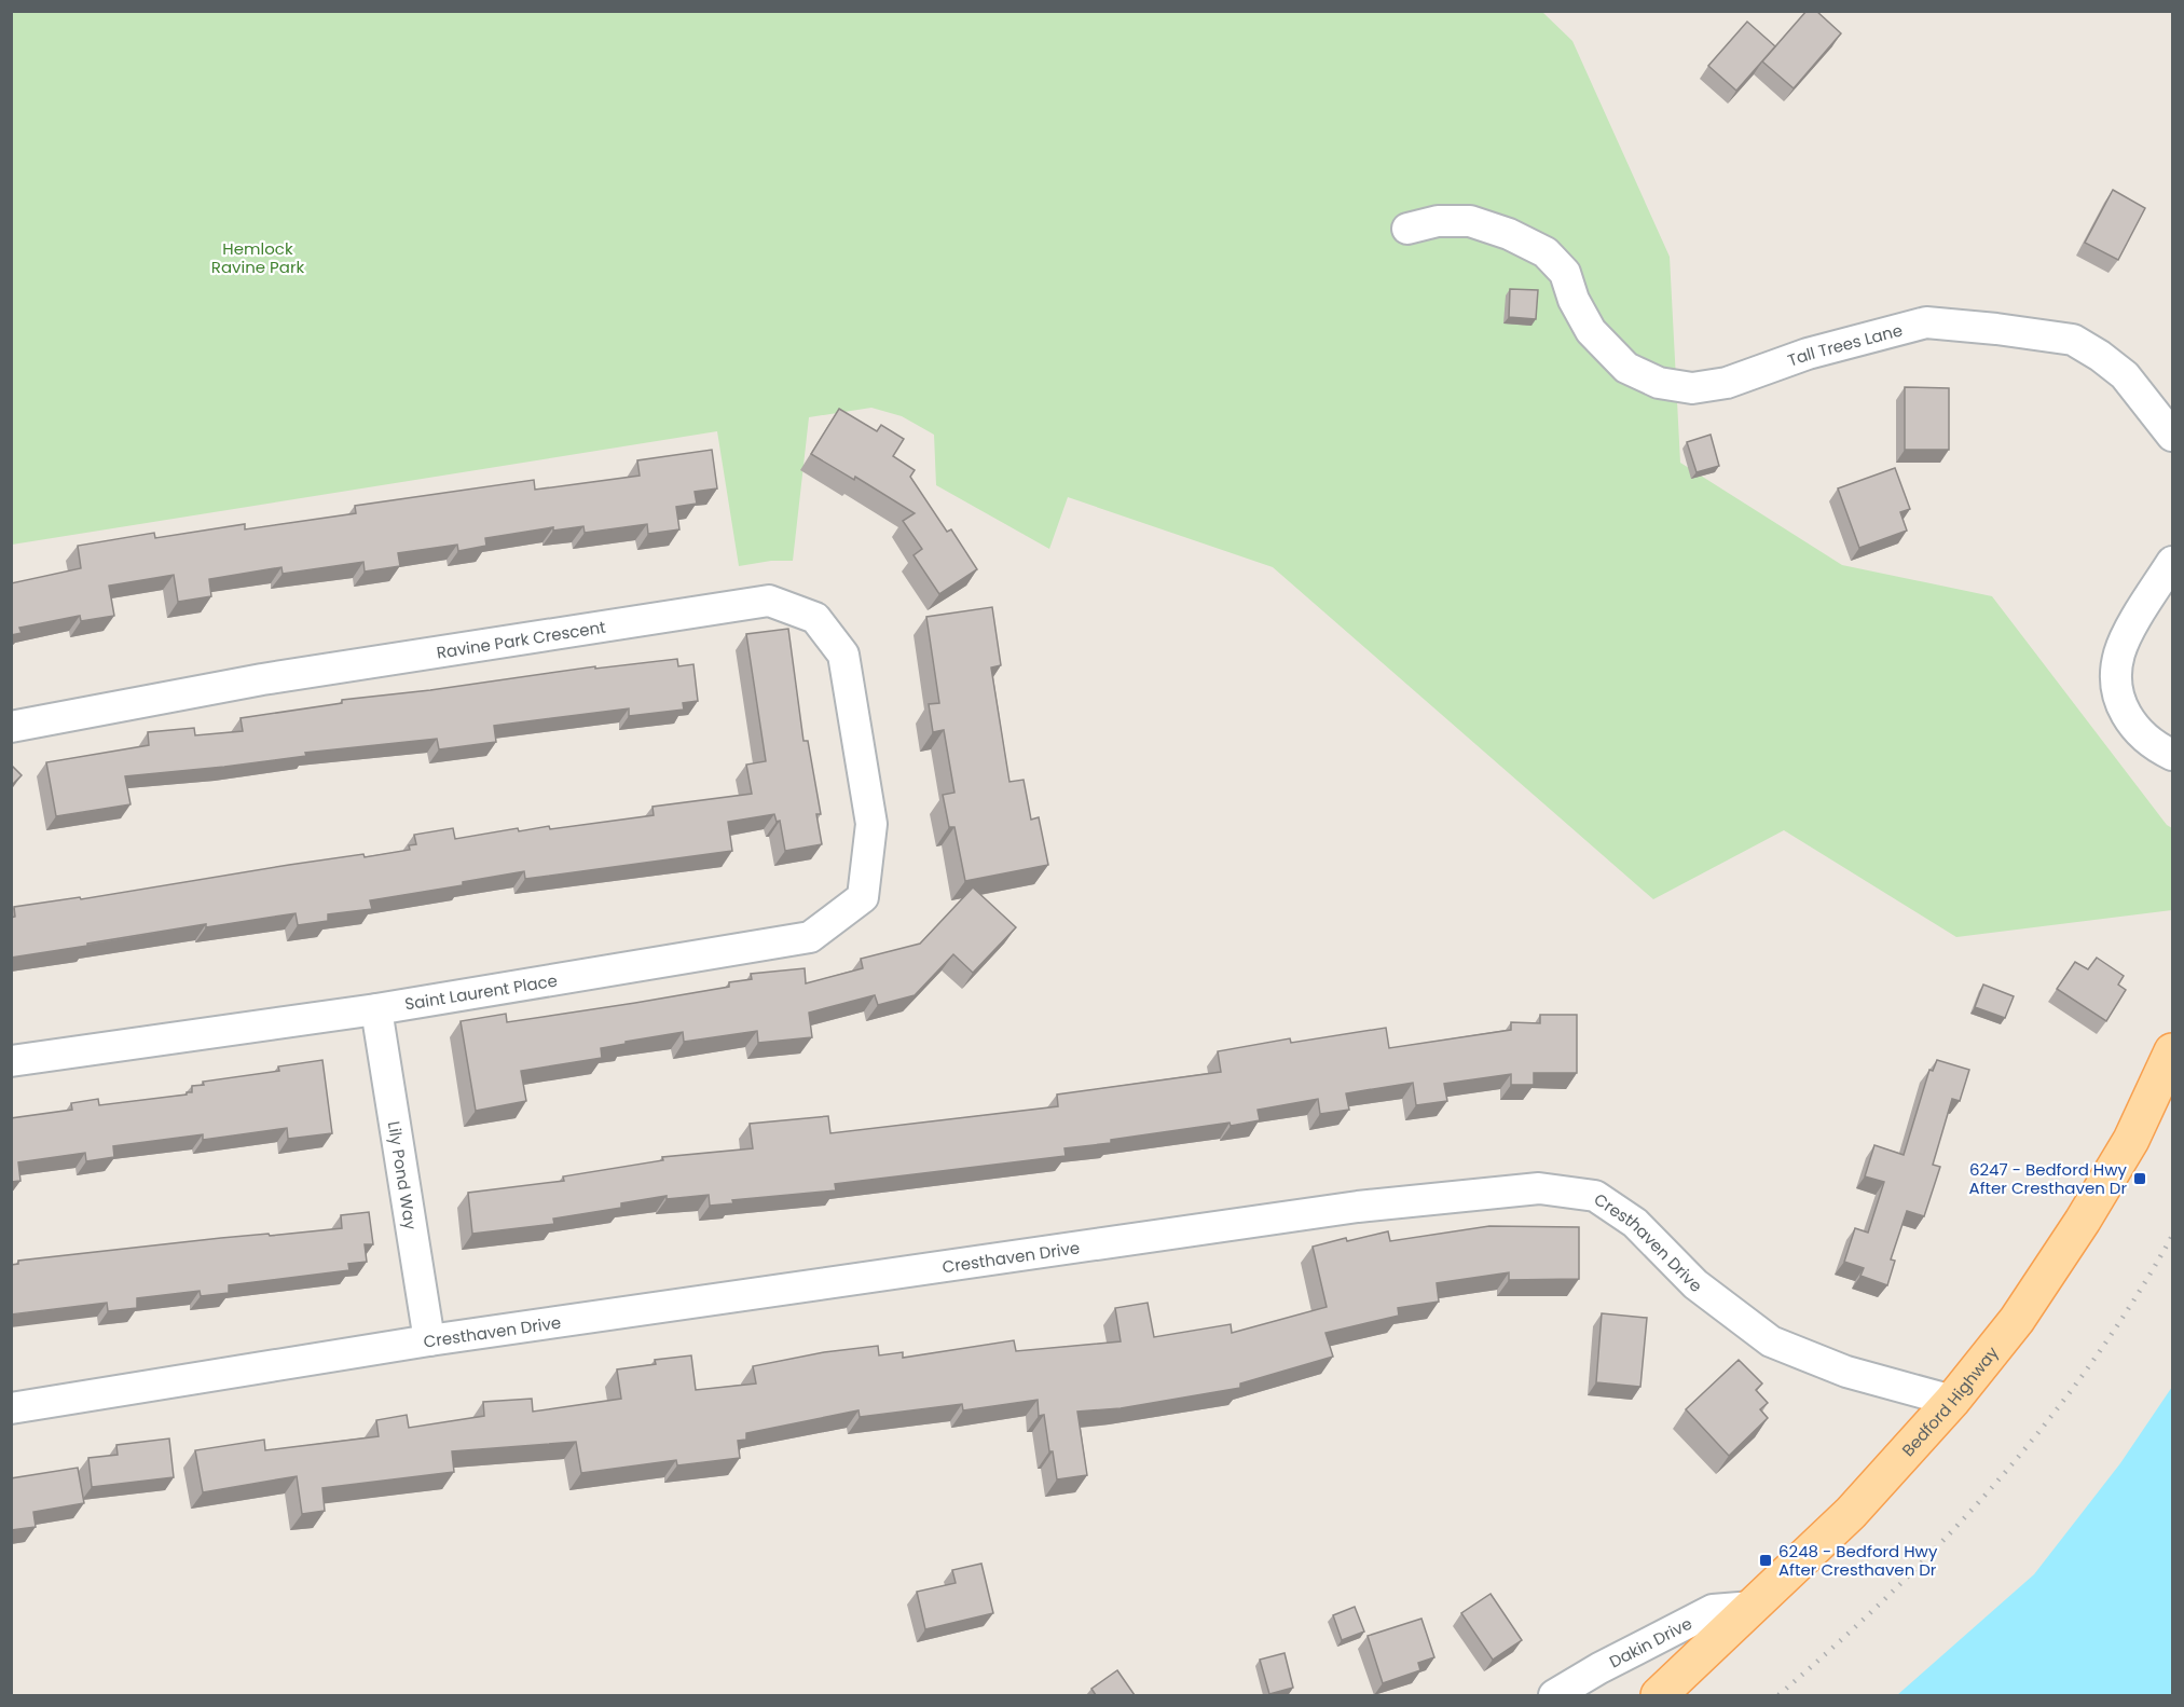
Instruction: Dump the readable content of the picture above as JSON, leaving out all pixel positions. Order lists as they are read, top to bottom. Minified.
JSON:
{"streets":{"main road":["Bedford Highway"],"street":["Tall Trees Lane","Ravine Park Crescent","Saint Laurent Place","Lily Pond Way","Cresthaven Drive","Dakin Drive"]},"crossings":[["Ravine Park Crescent","Saint Laurent Place"],["Saint Laurent Place","Lily Pond Way"],["Lily Pond Way","Cresthaven Drive"],["Cresthaven Drive","Bedford Highway"],["Bedford Highway","Dakin Drive"]],"parks":["Hemlock Ravine Park"],"places":{"transit":["6247 - Bedford Hwy After Cresthaven Dr","6248 - Bedford Hwy After Cresthaven Dr"]}}
